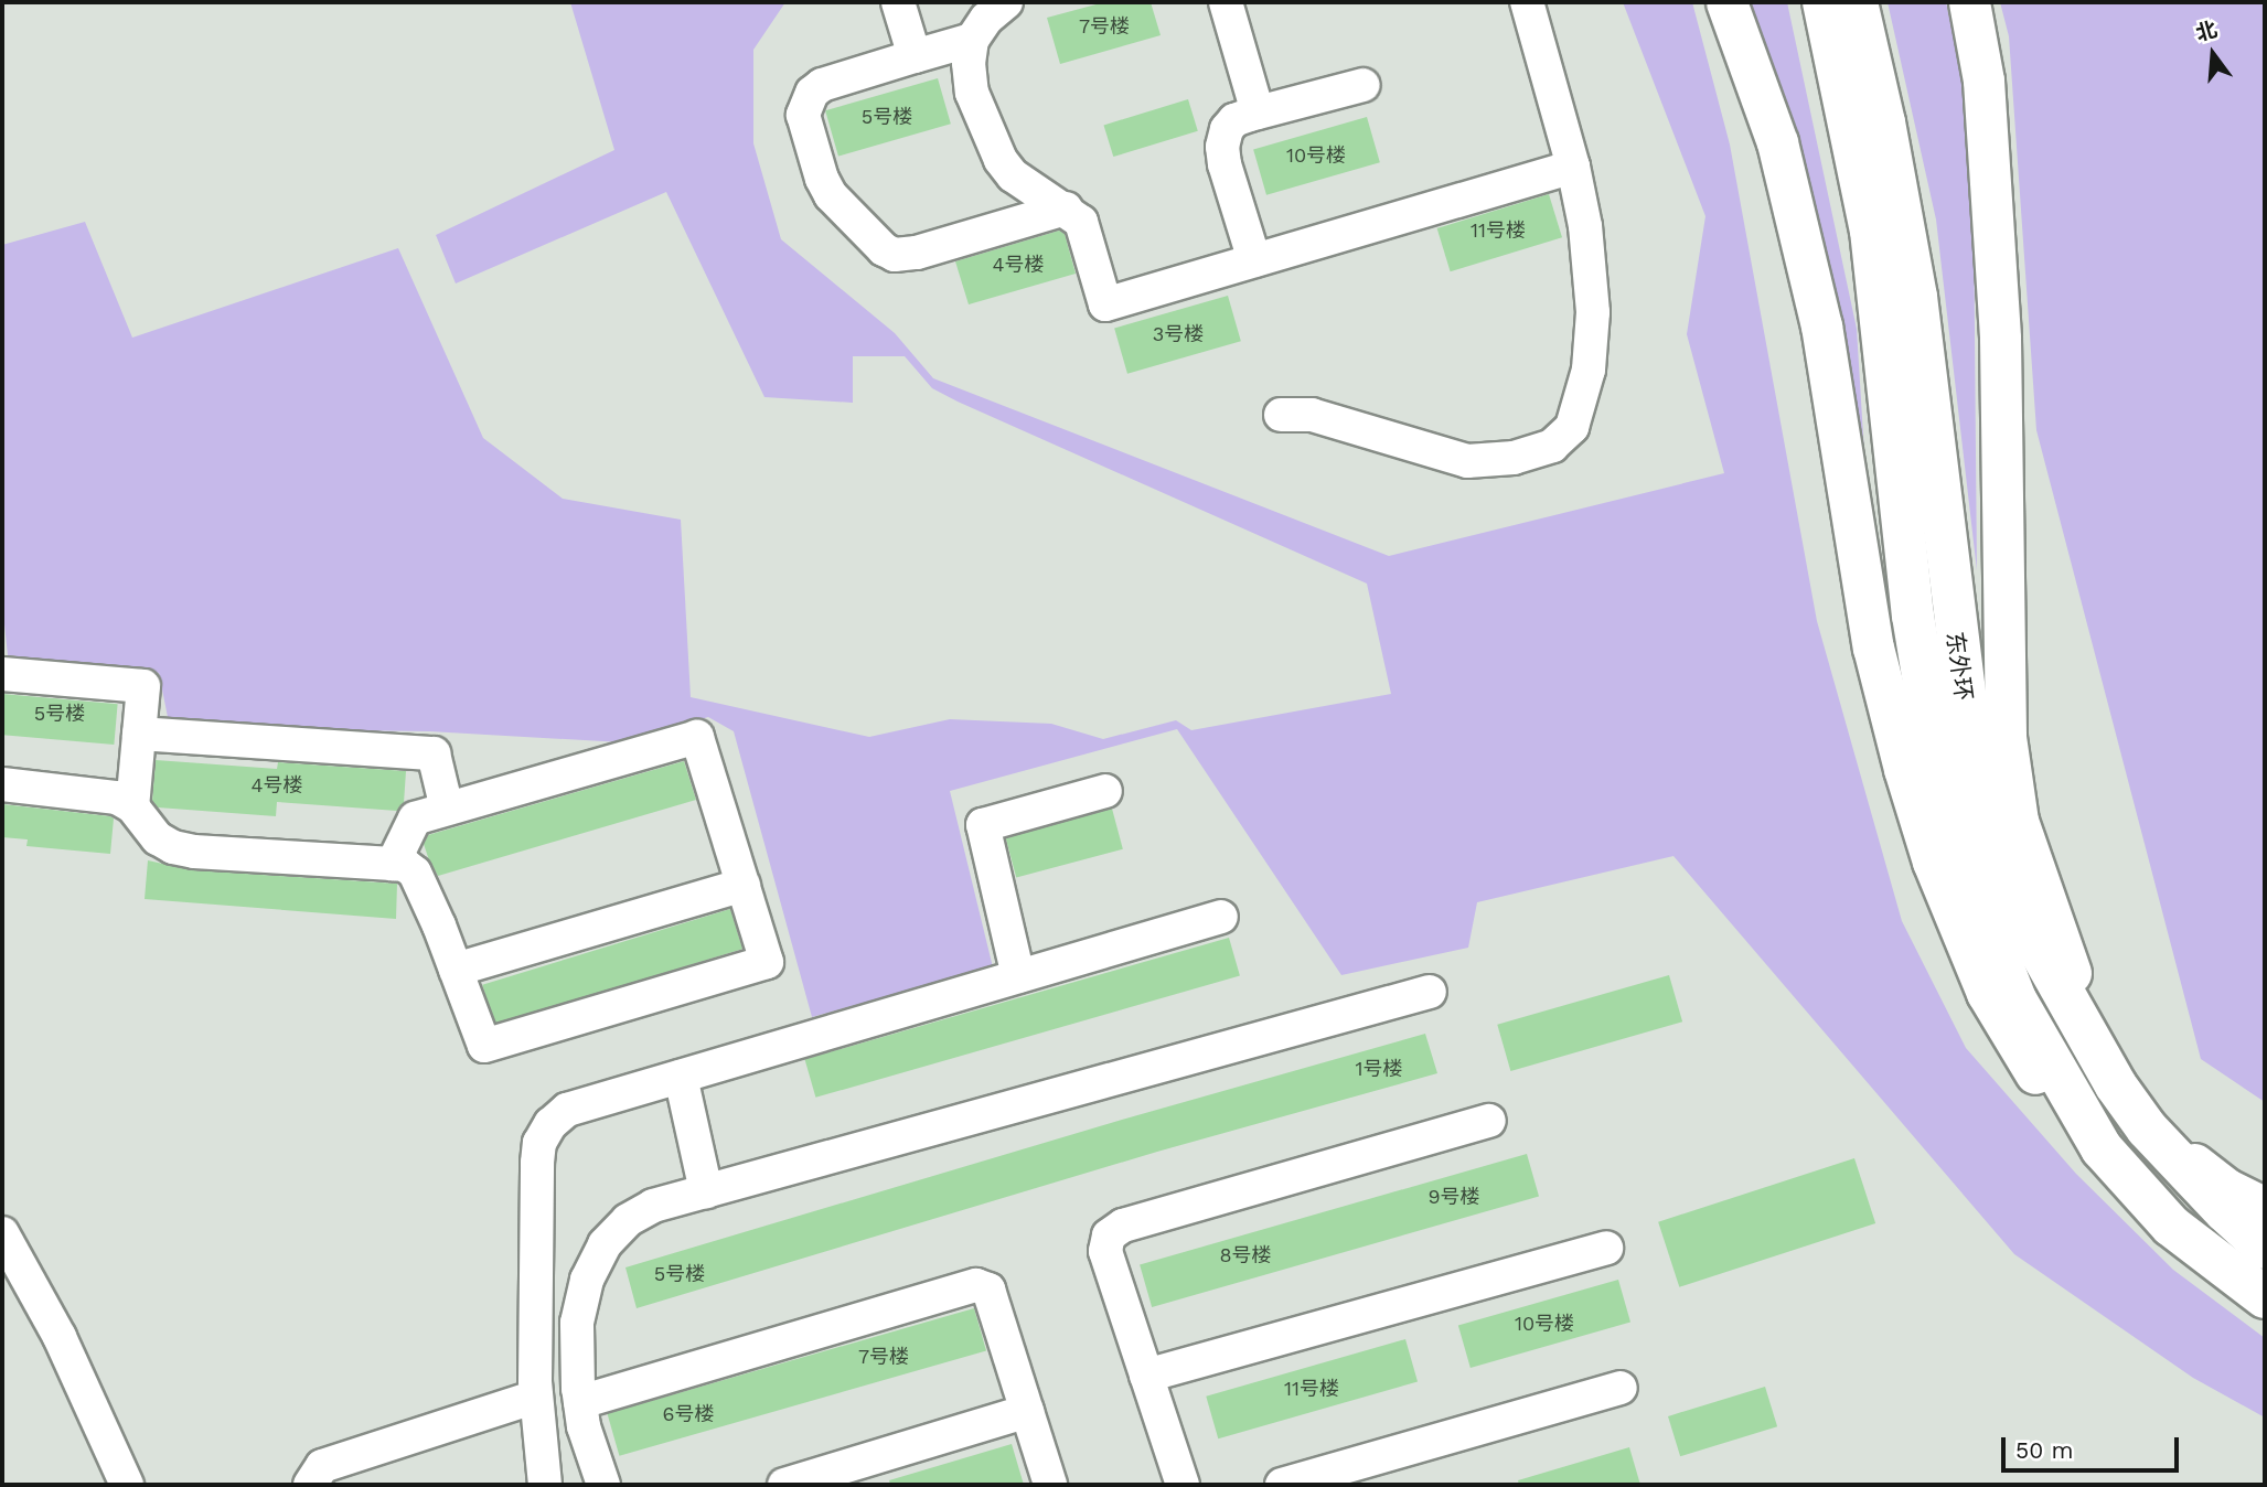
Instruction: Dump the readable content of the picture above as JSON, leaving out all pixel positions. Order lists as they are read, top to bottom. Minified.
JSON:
{"streets":{"highway":["东外环"]},"house_numbers":["7号楼","5号楼","10号楼","11号楼","4号楼","3号楼","5号楼","4号楼","1号楼","9号楼","8号楼","5号楼","10号楼","7号楼","11号楼","6号楼"],"scale_bar":"50 m","north":"top"}
